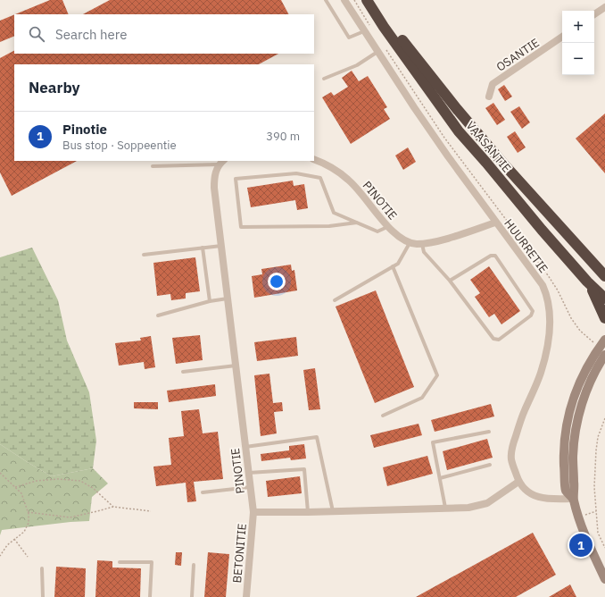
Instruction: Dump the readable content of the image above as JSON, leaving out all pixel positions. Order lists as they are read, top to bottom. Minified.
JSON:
{"streets":{"highway":["VAASANTIE"],"street":["OSANTIE","PINOTIE","HUURRETIE","BETONITIE"]},"crossings":[["PINOTIE","HUURRETIE"],["PINOTIE","BETONITIE"]],"page":{"map_buttons":["+","−"],"search":"Search here","heading":"Nearby","list":[{"mark":"1","name":"Pinotie","note":"Bus stop · Soppeentie","value":"390 m"}],"pins":"1"}}
